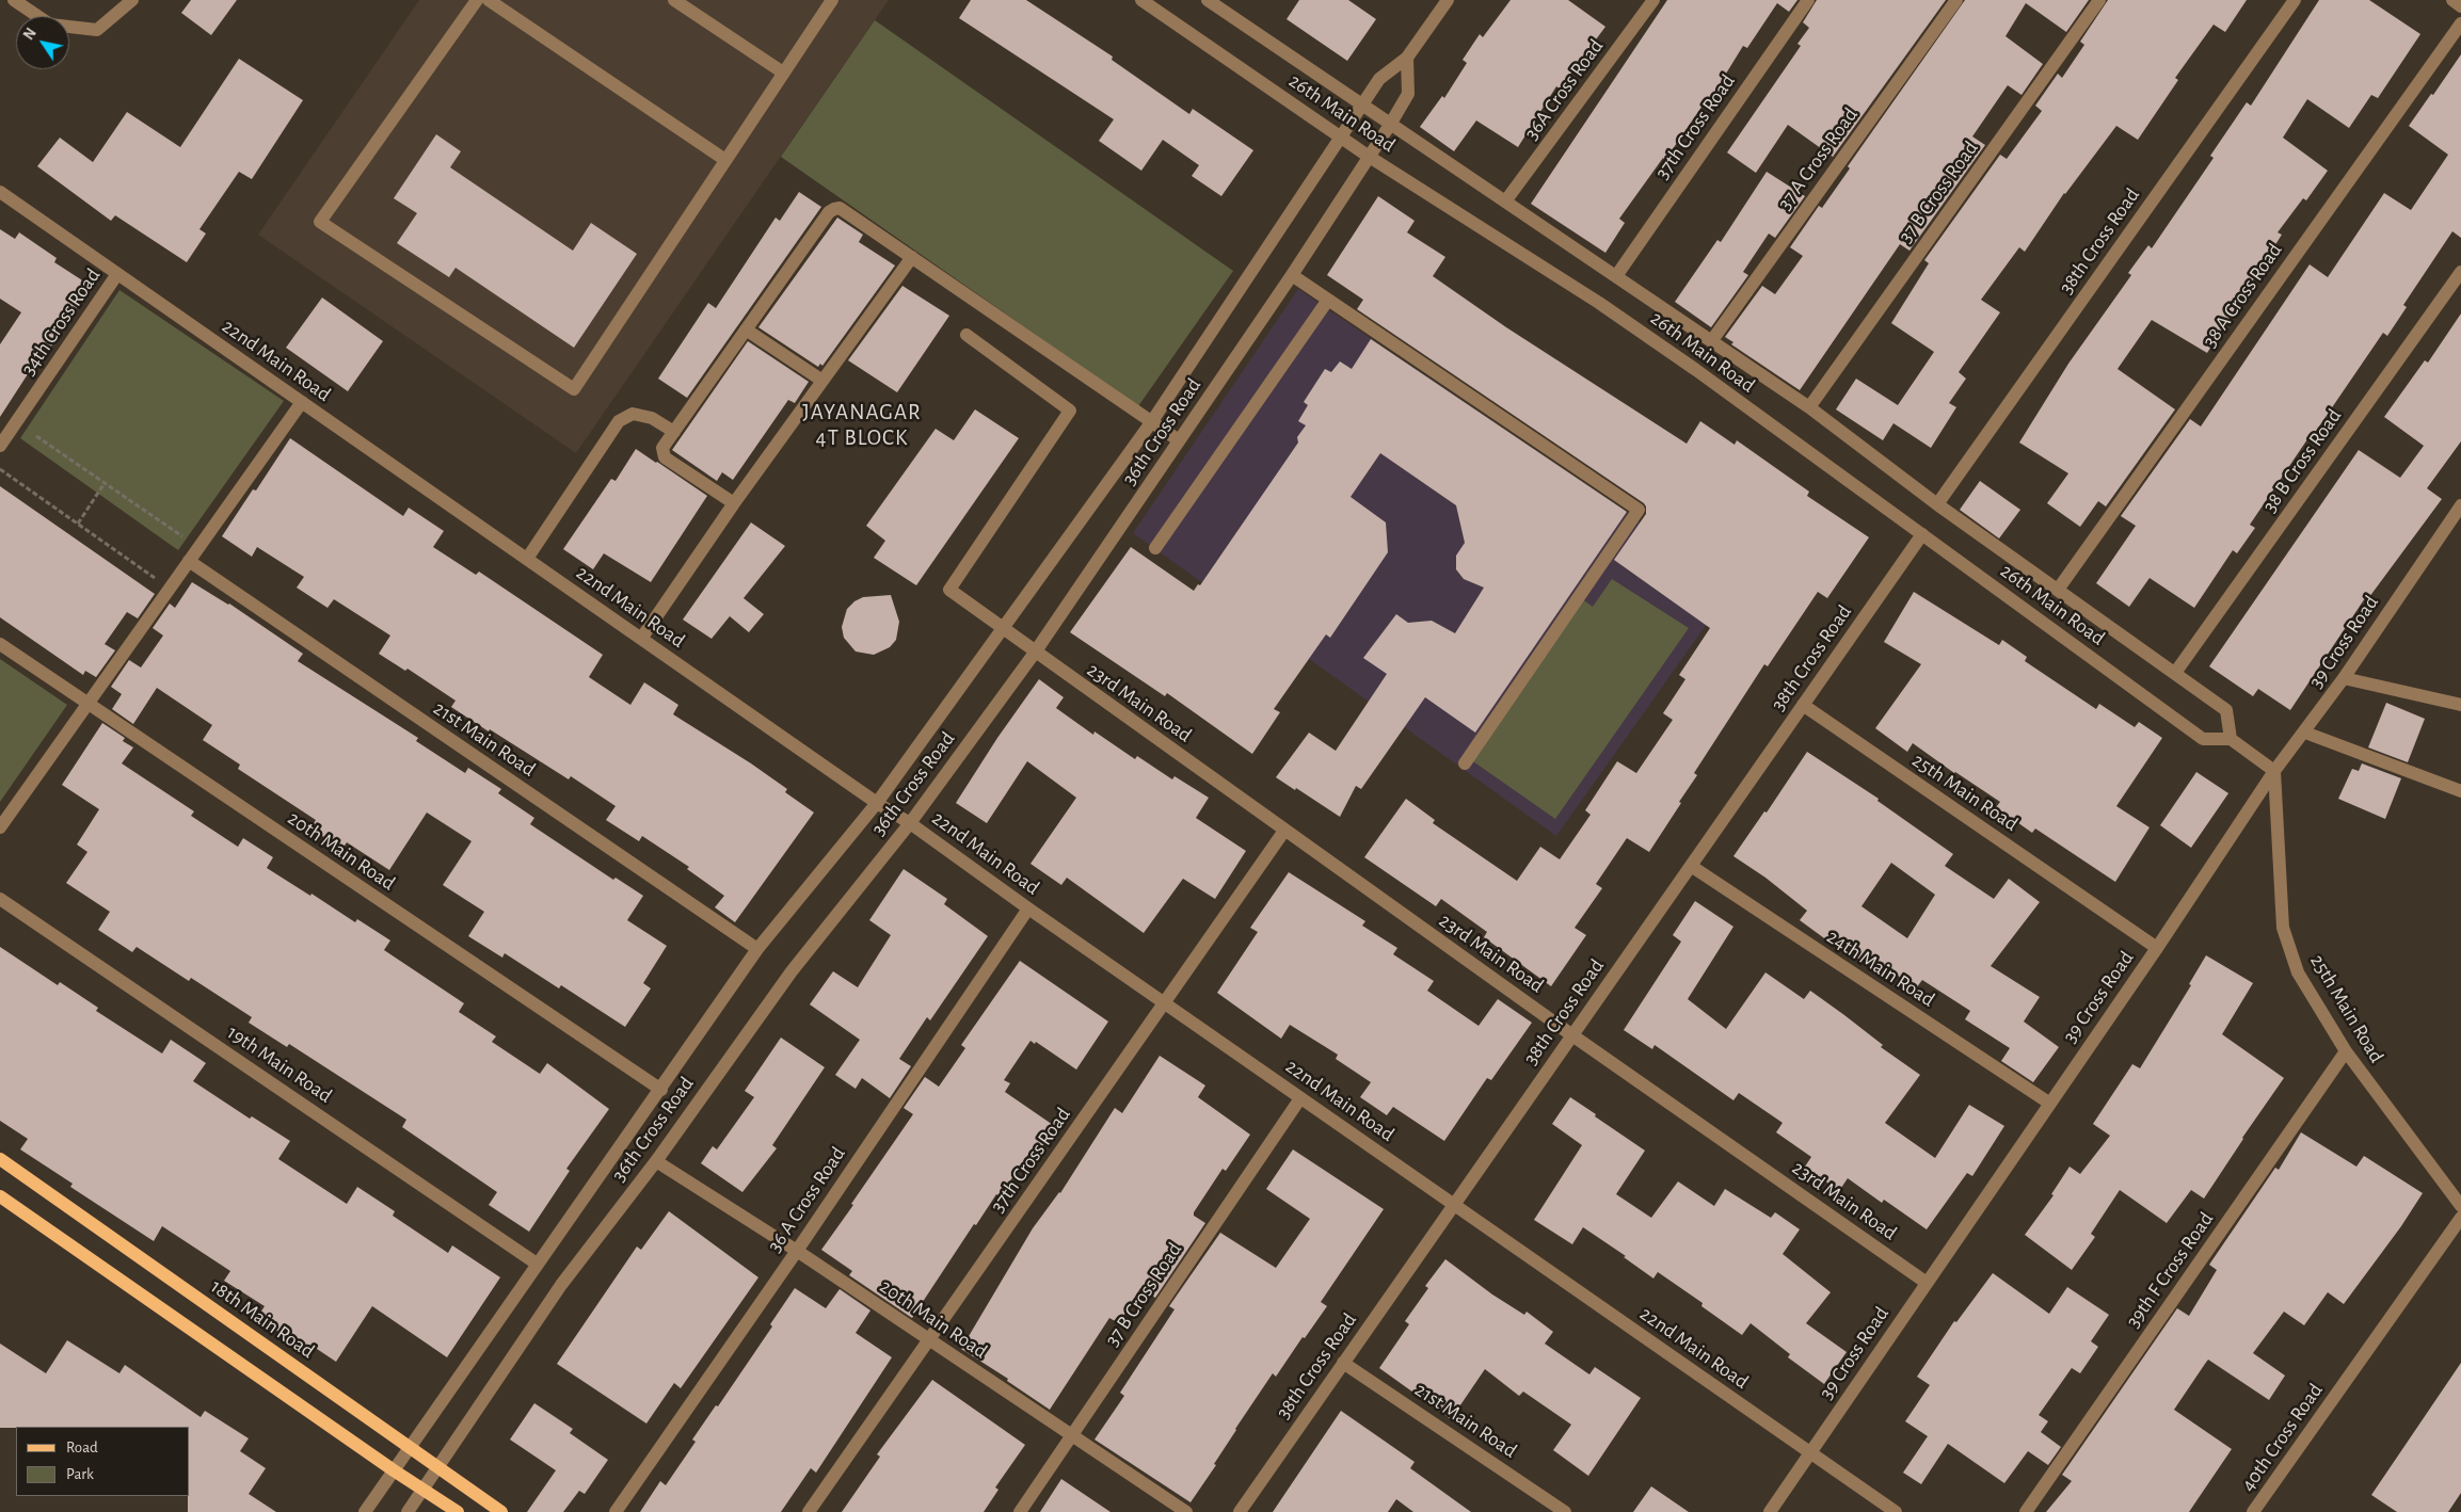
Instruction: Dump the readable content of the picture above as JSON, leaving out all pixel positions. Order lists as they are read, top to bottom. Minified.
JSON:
{"streets":{"main road":["18th Main Road"],"street":["36A Cross Road","26th Main Road","37th Cross Road","37 A Cross Road","37 B Cross Road","38th Cross Road","38 A Cross Road","34th Cross Road","22nd Main Road","36th Cross Road","38 B Cross Road","39 Cross Road","23rd Main Road","21st Main Road","25th Main Road","20th Main Road","24th Main Road","19th Main Road","36 A Cross Road","39th F Cross Road","40th Cross Road"]},"crossings":[["36A Cross Road","26th Main Road"],["26th Main Road","37th Cross Road"],["26th Main Road","37 A Cross Road"],["26th Main Road","37 B Cross Road"],["26th Main Road","38th Cross Road"],["26th Main Road","38 A Cross Road"],["26th Main Road","36th Cross Road"],["26th Main Road","38 B Cross Road"],["37th Cross Road","22nd Main Road"],["37th Cross Road","23rd Main Road"],["37th Cross Road","20th Main Road"],["37 B Cross Road","22nd Main Road"],["37 B Cross Road","20th Main Road"],["38th Cross Road","22nd Main Road"],["38th Cross Road","23rd Main Road"],["38th Cross Road","21st Main Road"],["38th Cross Road","25th Main Road"],["38th Cross Road","24th Main Road"],["34th Cross Road","22nd Main Road"],["22nd Main Road","36th Cross Road"],["22nd Main Road","39 Cross Road"],["22nd Main Road","36 A Cross Road"],["36th Cross Road","23rd Main Road"],["36th Cross Road","21st Main Road"],["36th Cross Road","20th Main Road"],["36th Cross Road","19th Main Road"],["36th Cross Road","18th Main Road"],["39 Cross Road","23rd Main Road"],["39 Cross Road","25th Main Road"],["39 Cross Road","24th Main Road"],["25th Main Road","39th F Cross Road"],["20th Main Road","36 A Cross Road"]],"districts":["JAYANAGAR 4T BLOCK"],"legend":["Road","Park"],"north":"top left"}
